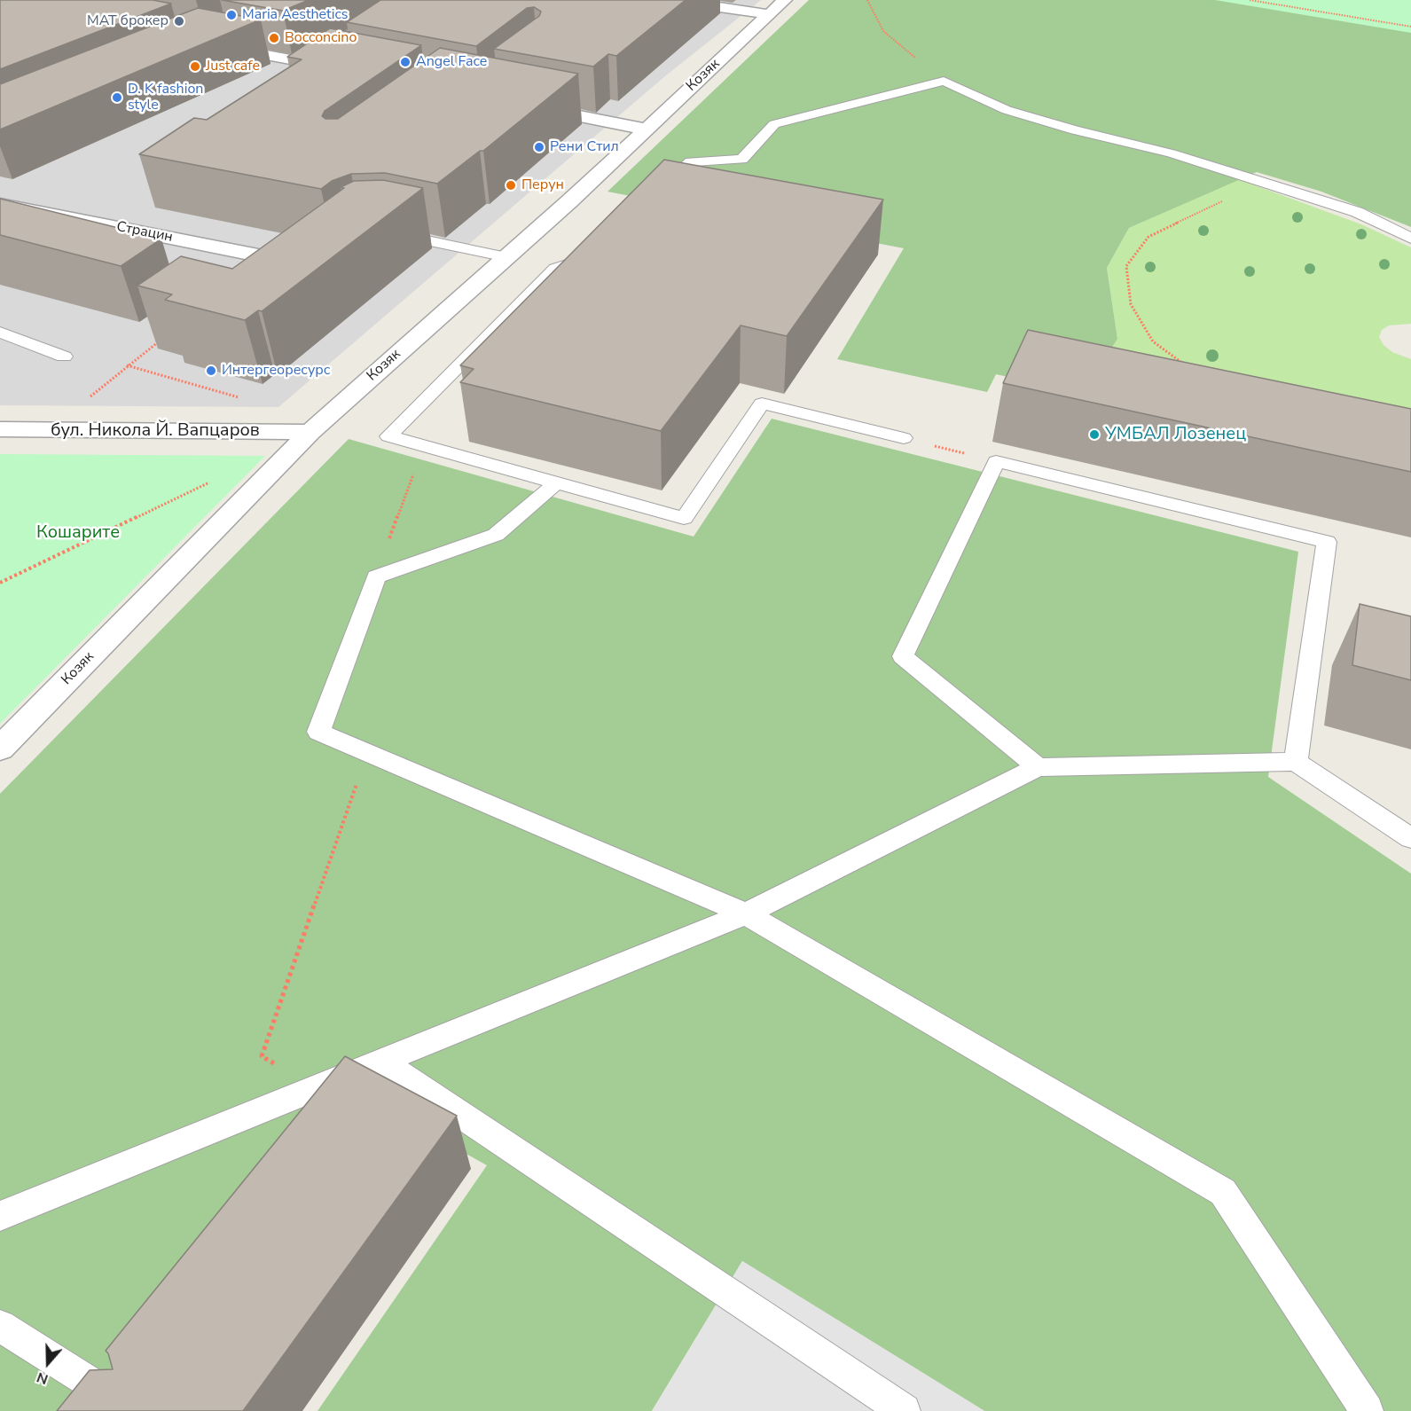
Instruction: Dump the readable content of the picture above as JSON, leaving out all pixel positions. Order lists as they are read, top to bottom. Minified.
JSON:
{"streets":{"street":["Козяк","Страцин","бул. Никола Й. Вапцаров"]},"crossings":[["Козяк","бул. Никола Й. Вапцаров"]],"parks":["Кошарите"],"places":["Maria Aesthetics","МАТ брокер","Bocconcino","Angel Face","Just cafe","D. K fashion style","Рени Стил","Перун","Интергеоресурс","УМБАЛ Лозенец"],"north":"bottom"}
